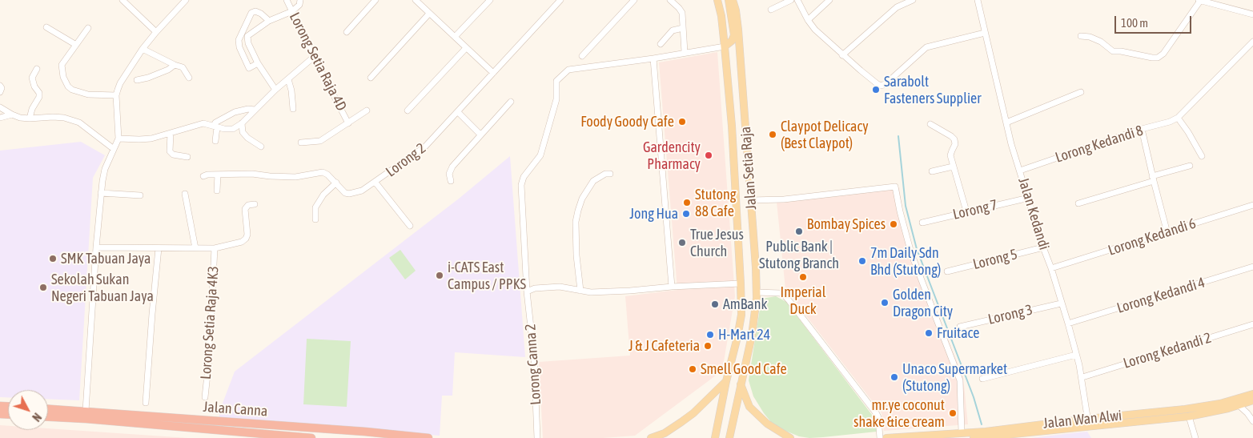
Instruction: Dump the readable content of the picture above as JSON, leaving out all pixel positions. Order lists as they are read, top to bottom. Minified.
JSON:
{"streets":{"highway":["Jalan Canna"],"main road":["Jalan Setia Raja","Jalan Wan Alwi"],"street":["Lorong Setia Raja 4D","Lorong Kedandi 8","Lorong 2","Lorong 7","Jalan Kedandi","Lorong Kedandi 6","Lorong 5","Lorong Kedandi 4","Lorong 3","Lorong Setia Raja 4K3","Lorong Kedandi 2","Lorong Canna 2"]},"crossings":[["Lorong Kedandi 8","Jalan Kedandi"],["Jalan Setia Raja","Lorong Canna 2"],["Lorong 7","Jalan Kedandi"],["Jalan Kedandi","Lorong Kedandi 6"],["Jalan Kedandi","Lorong 5"],["Jalan Kedandi","Lorong Kedandi 4"],["Jalan Kedandi","Lorong 3"],["Jalan Kedandi","Lorong Kedandi 2"],["Jalan Kedandi","Jalan Wan Alwi"]],"places":["Sarabolt Fasteners Supplier","Foody Goody Cafe","Claypot Delicacy (Best Claypot)","Gardencity Pharmacy","Stutong 88 Cafe","Jong Hua","Bombay Spices","Public Bank | Stutong Branch","True Jesus Church","SMK Tabuan Jaya","7m Daily Sdn Bhd (Stutong)","i-CATS East Campus / PPKS","Imperial Duck","Sekolah Sukan Negeri Tabuan Jaya","Golden Dragon City","AmBank","Fruitace","H-Mart 24","J & J Cafeteria","Smell Good Cafe","Unaco Supermarket (Stutong)","mr.ye coconut shake &ice cream"],"scale_bar":"100 m","north":"bottom right"}
